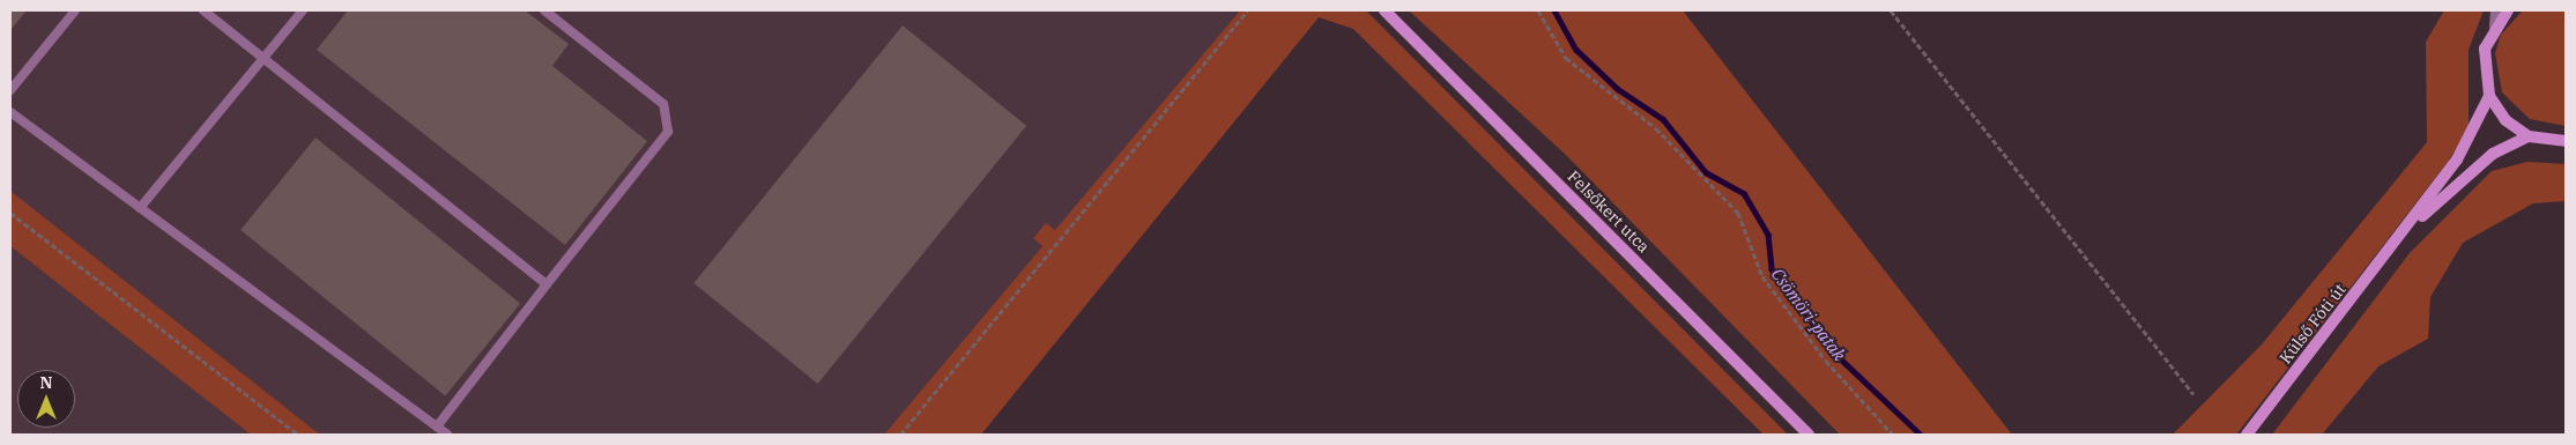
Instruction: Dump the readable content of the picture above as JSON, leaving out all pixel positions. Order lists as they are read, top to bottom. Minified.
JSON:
{"streets":{"main road":["Felsőkert utca","Külső Fóti út"]},"water":["Csömöri-patak"],"north":"top"}
